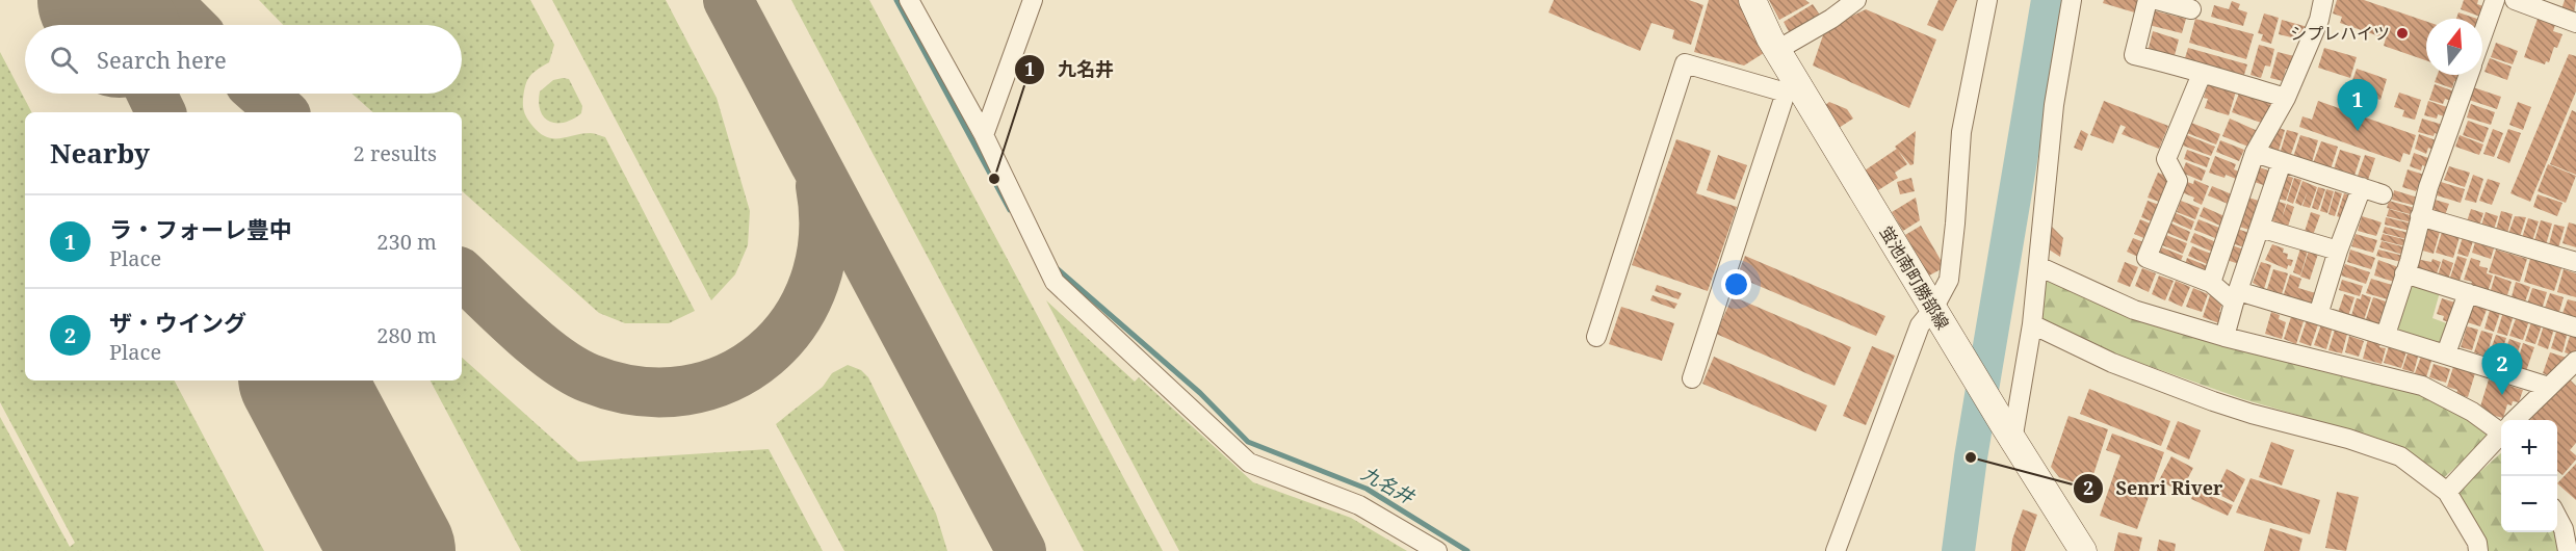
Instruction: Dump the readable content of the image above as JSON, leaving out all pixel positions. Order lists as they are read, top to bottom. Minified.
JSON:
{"streets":{"street":["蛍池南町勝部線"]},"water":["九名井"],"places":["シプレハイツ","九名井","Senri River"],"north":"top","page":{"search":"Search here","pins":["1","2"],"heading":["Nearby","2 results"],"list":[{"mark":"1","name":"ラ・フォーレ豊中","note":"Place","value":"230 m"},{"mark":"2","name":"ザ・ウイング","note":"Place","value":"280 m"}],"map_buttons":["+","−"]}}
